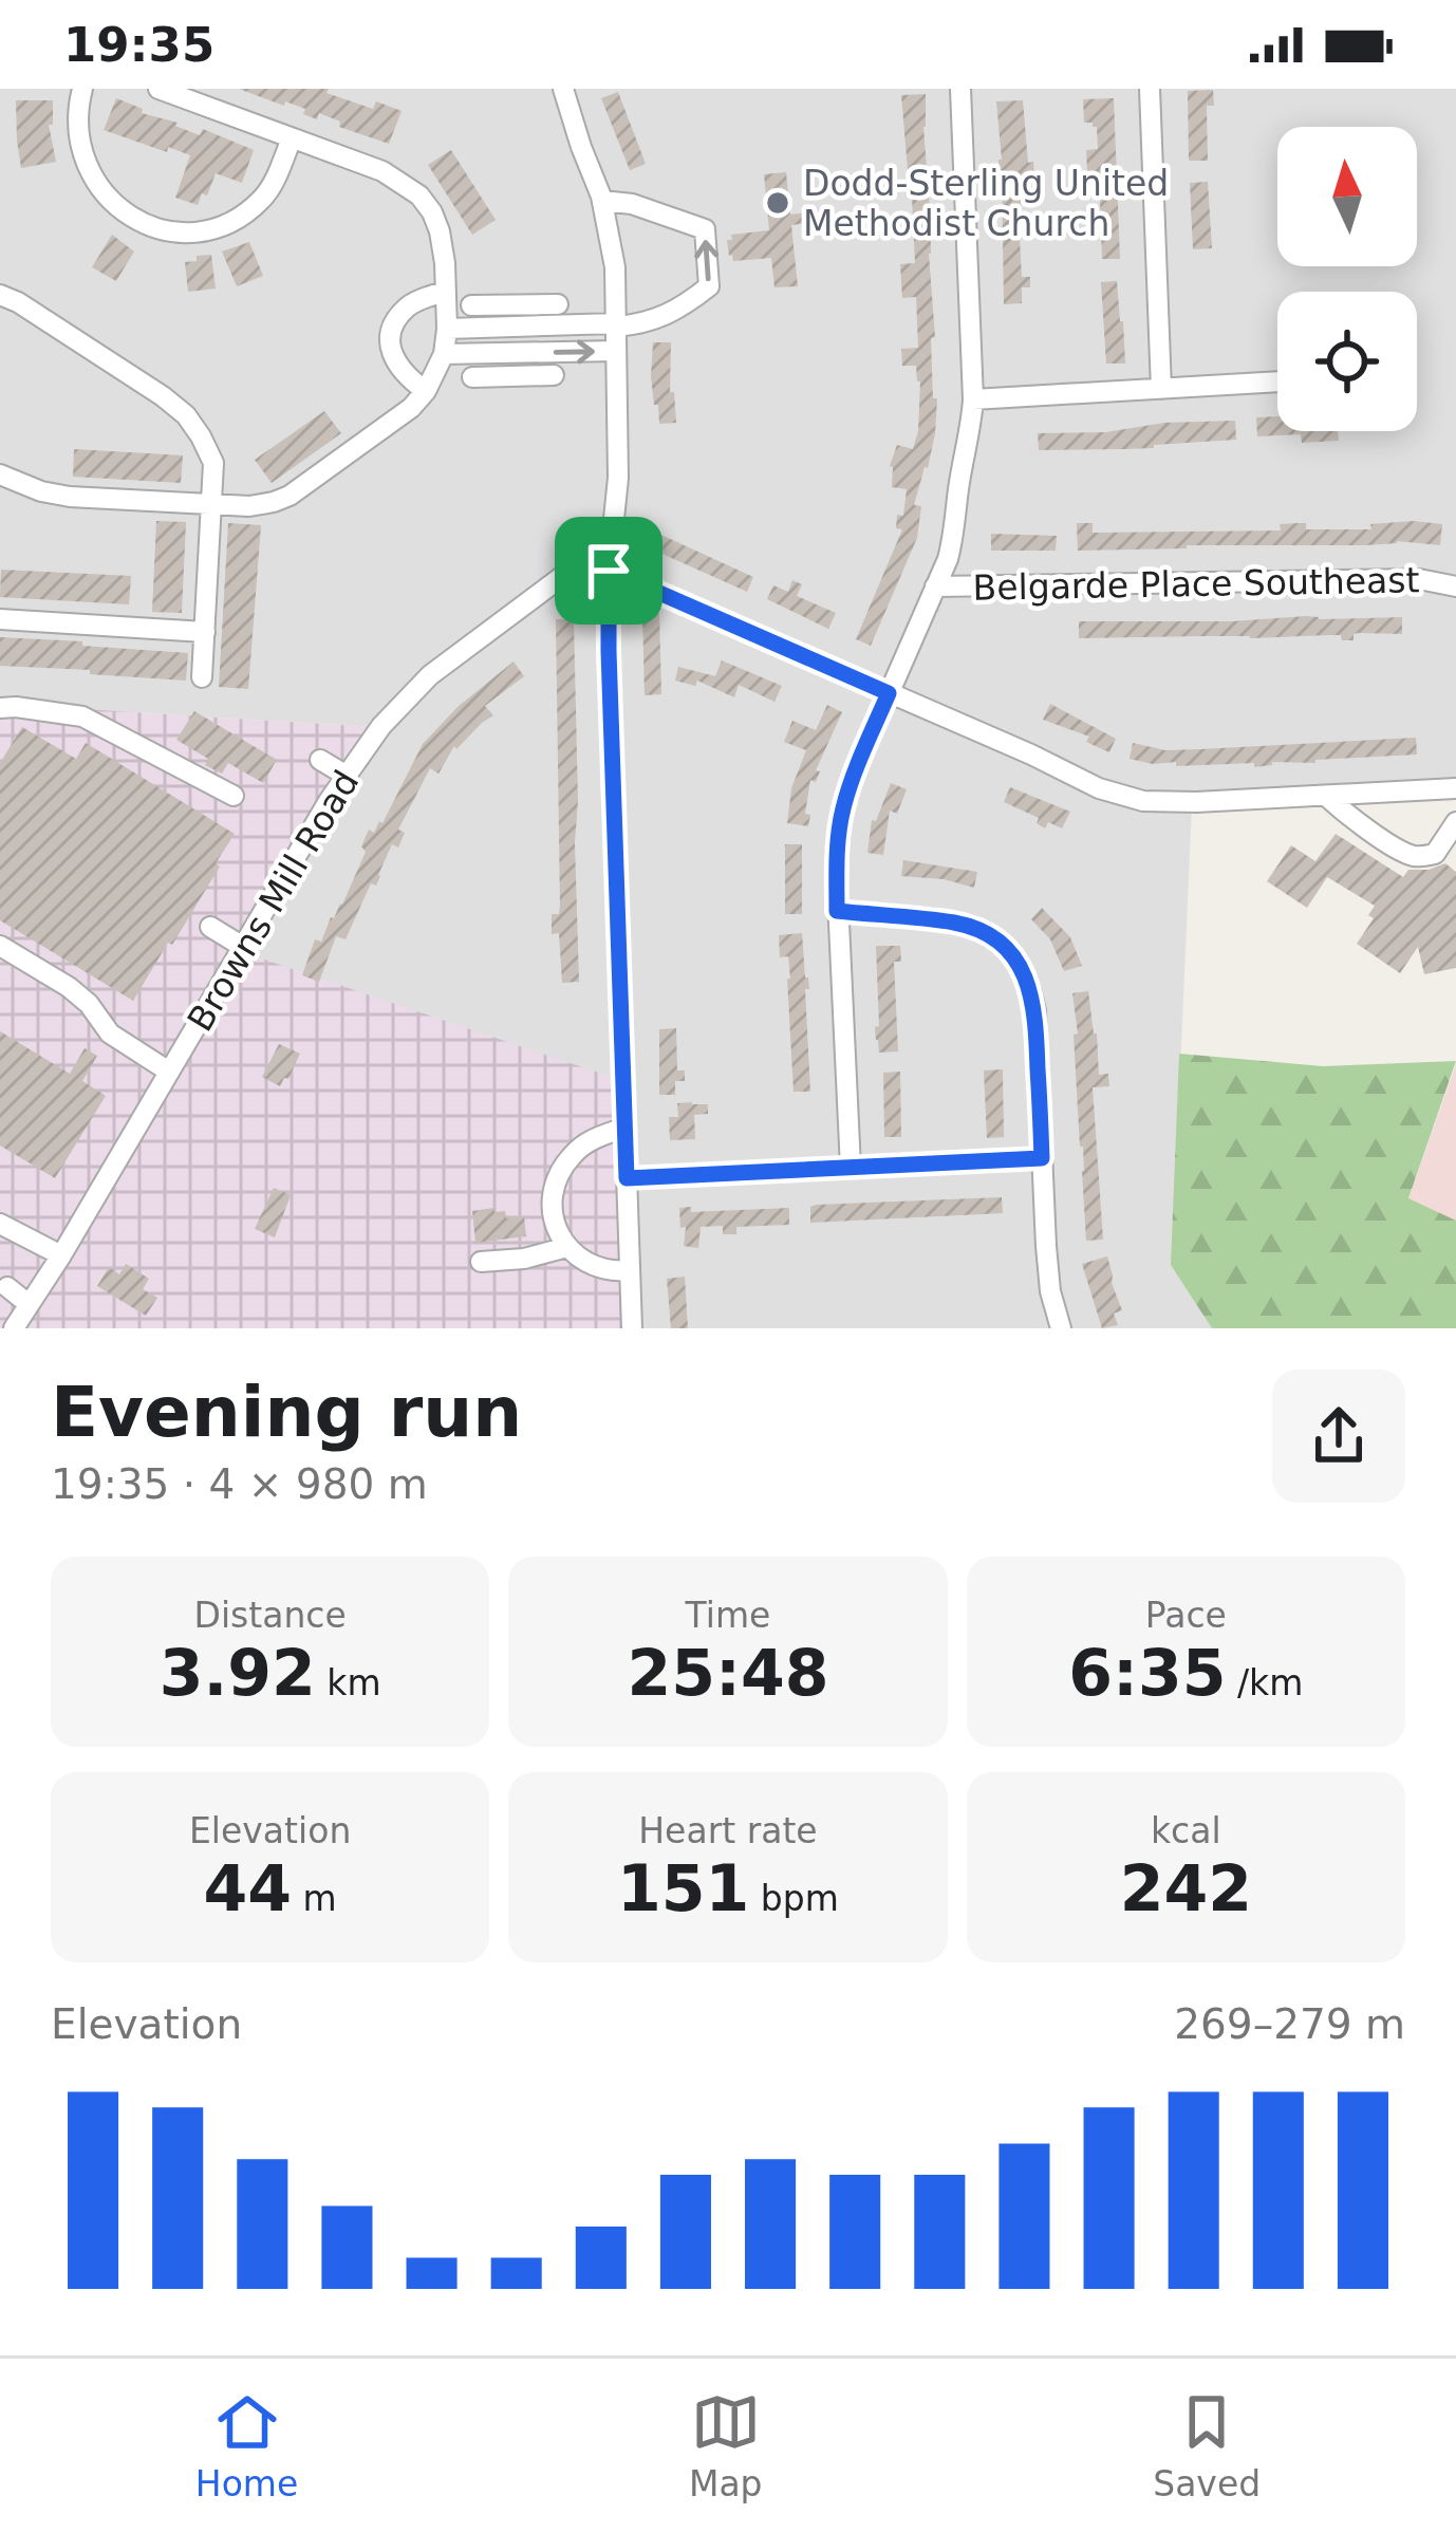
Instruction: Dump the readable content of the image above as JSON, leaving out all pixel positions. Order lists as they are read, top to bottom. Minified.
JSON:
{"streets":{"street":["Belgarde Place Southeast","Browns Mill Road"]},"places":["Dodd-Sterling United Methodist Church"],"north":"top","page":{"status":"19:35","heading":["Evening run","19:35 · 4 × 980 m"],"stats":[["Distance","3.92 km"],["Time","25:48"],["Pace","6:35 /km"],["Elevation","44 m"],["Heart rate","151 bpm"],["kcal","242"]],"chart":["Elevation","269–279 m"],"tabs":["Home","Map","Saved"]}}
